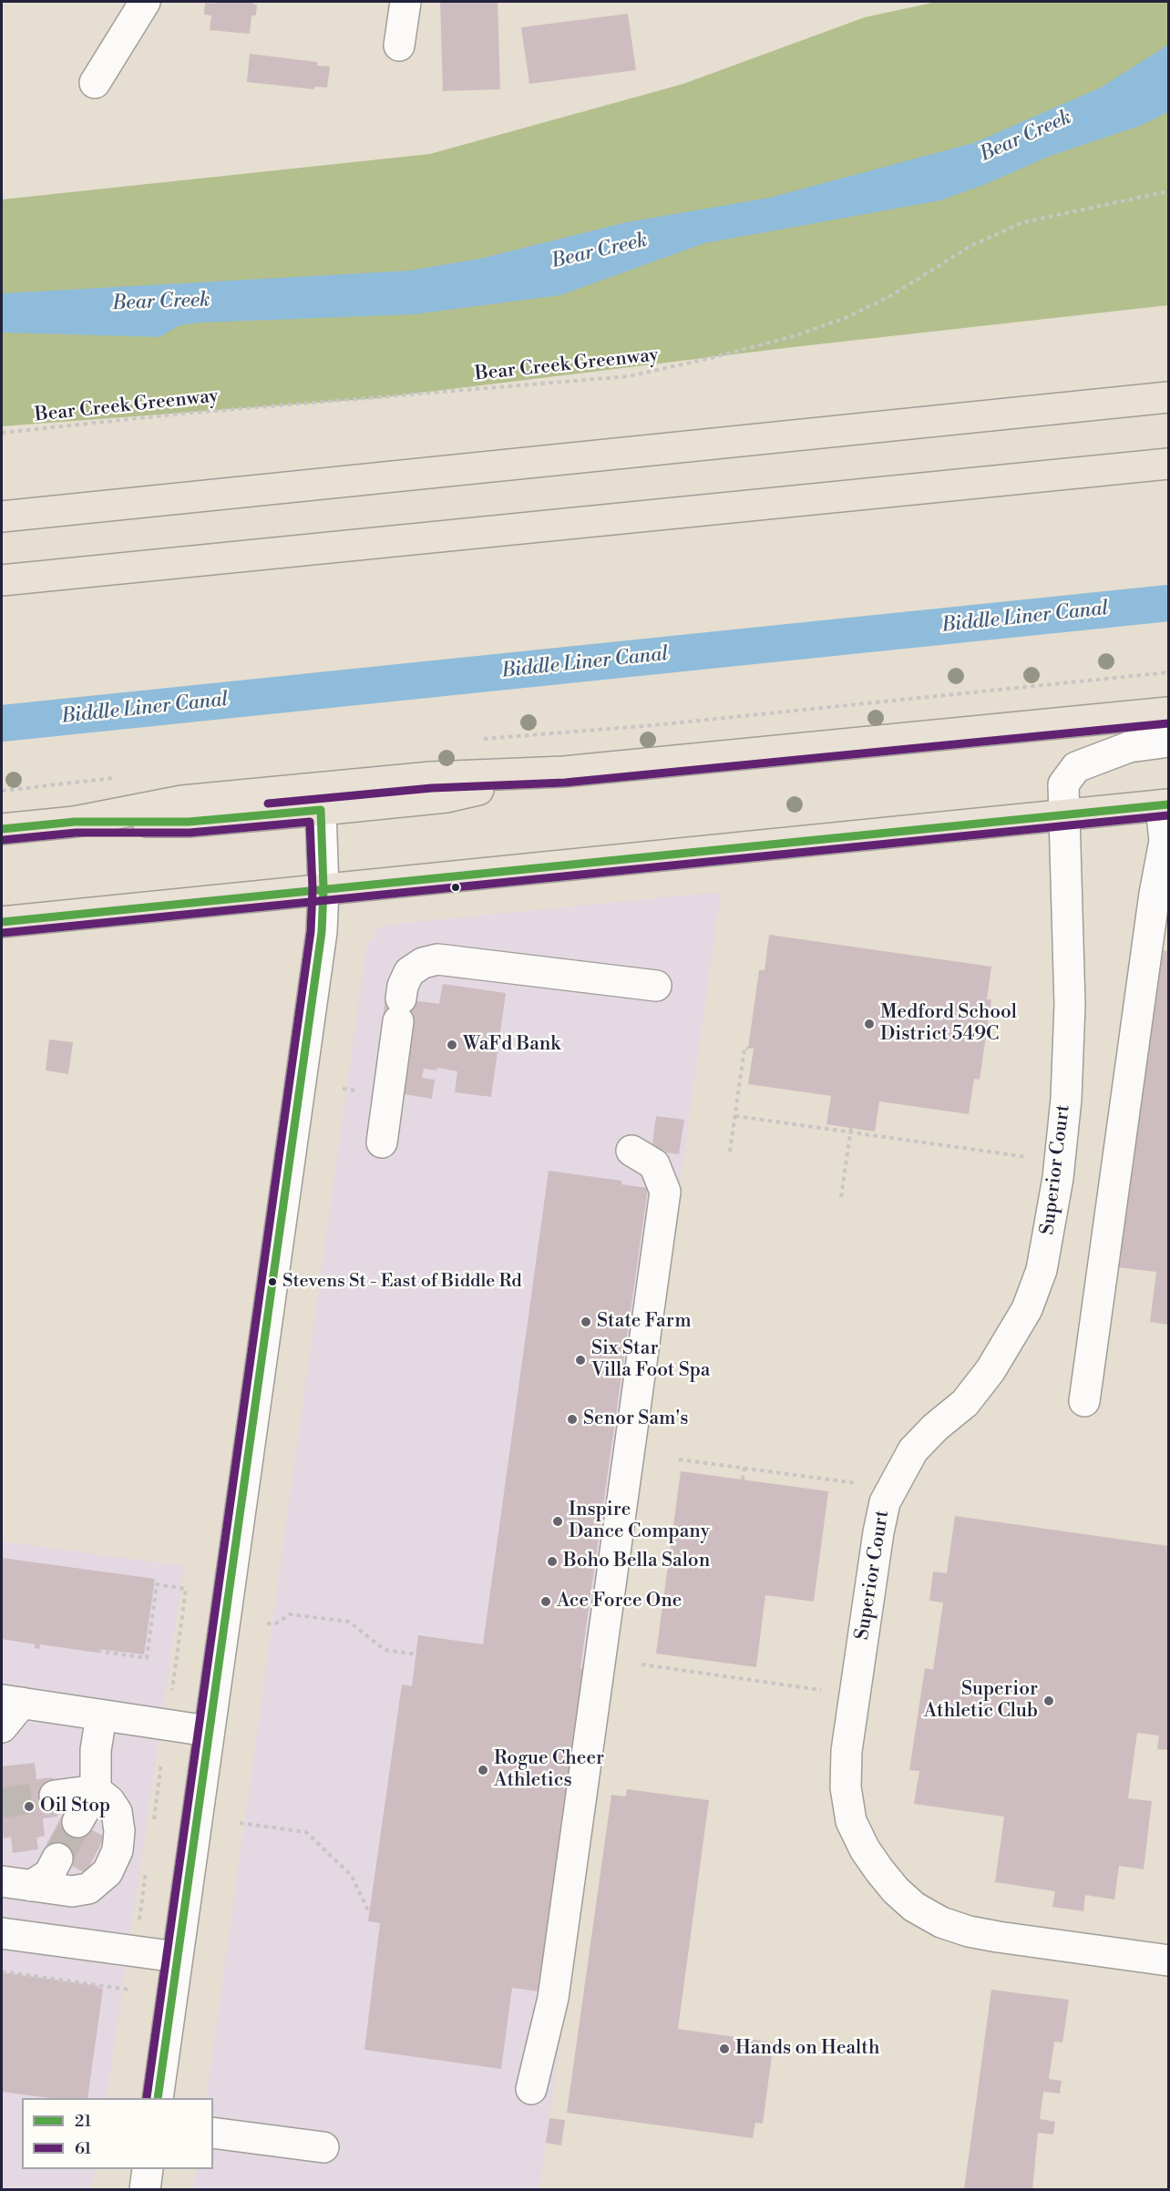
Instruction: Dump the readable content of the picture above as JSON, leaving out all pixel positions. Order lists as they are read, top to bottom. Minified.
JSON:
{"streets":{"street":["Superior Court"],"path":["Bear Creek Greenway"]},"water":["Bear Creek","Biddle Liner Canal"],"places":["Medford School District 549C","WaFd Bank","Stevens St - East of Biddle Rd","State Farm","Six Star Villa Foot Spa","Senor Sam's","Inspire Dance Company","Boho Bella Salon","Ace Force One","Superior Athletic Club","Rogue Cheer Athletics","Oil Stop","Hands on Health"],"lines":["transit line 61","transit line 21"],"legend":["21","61"]}
